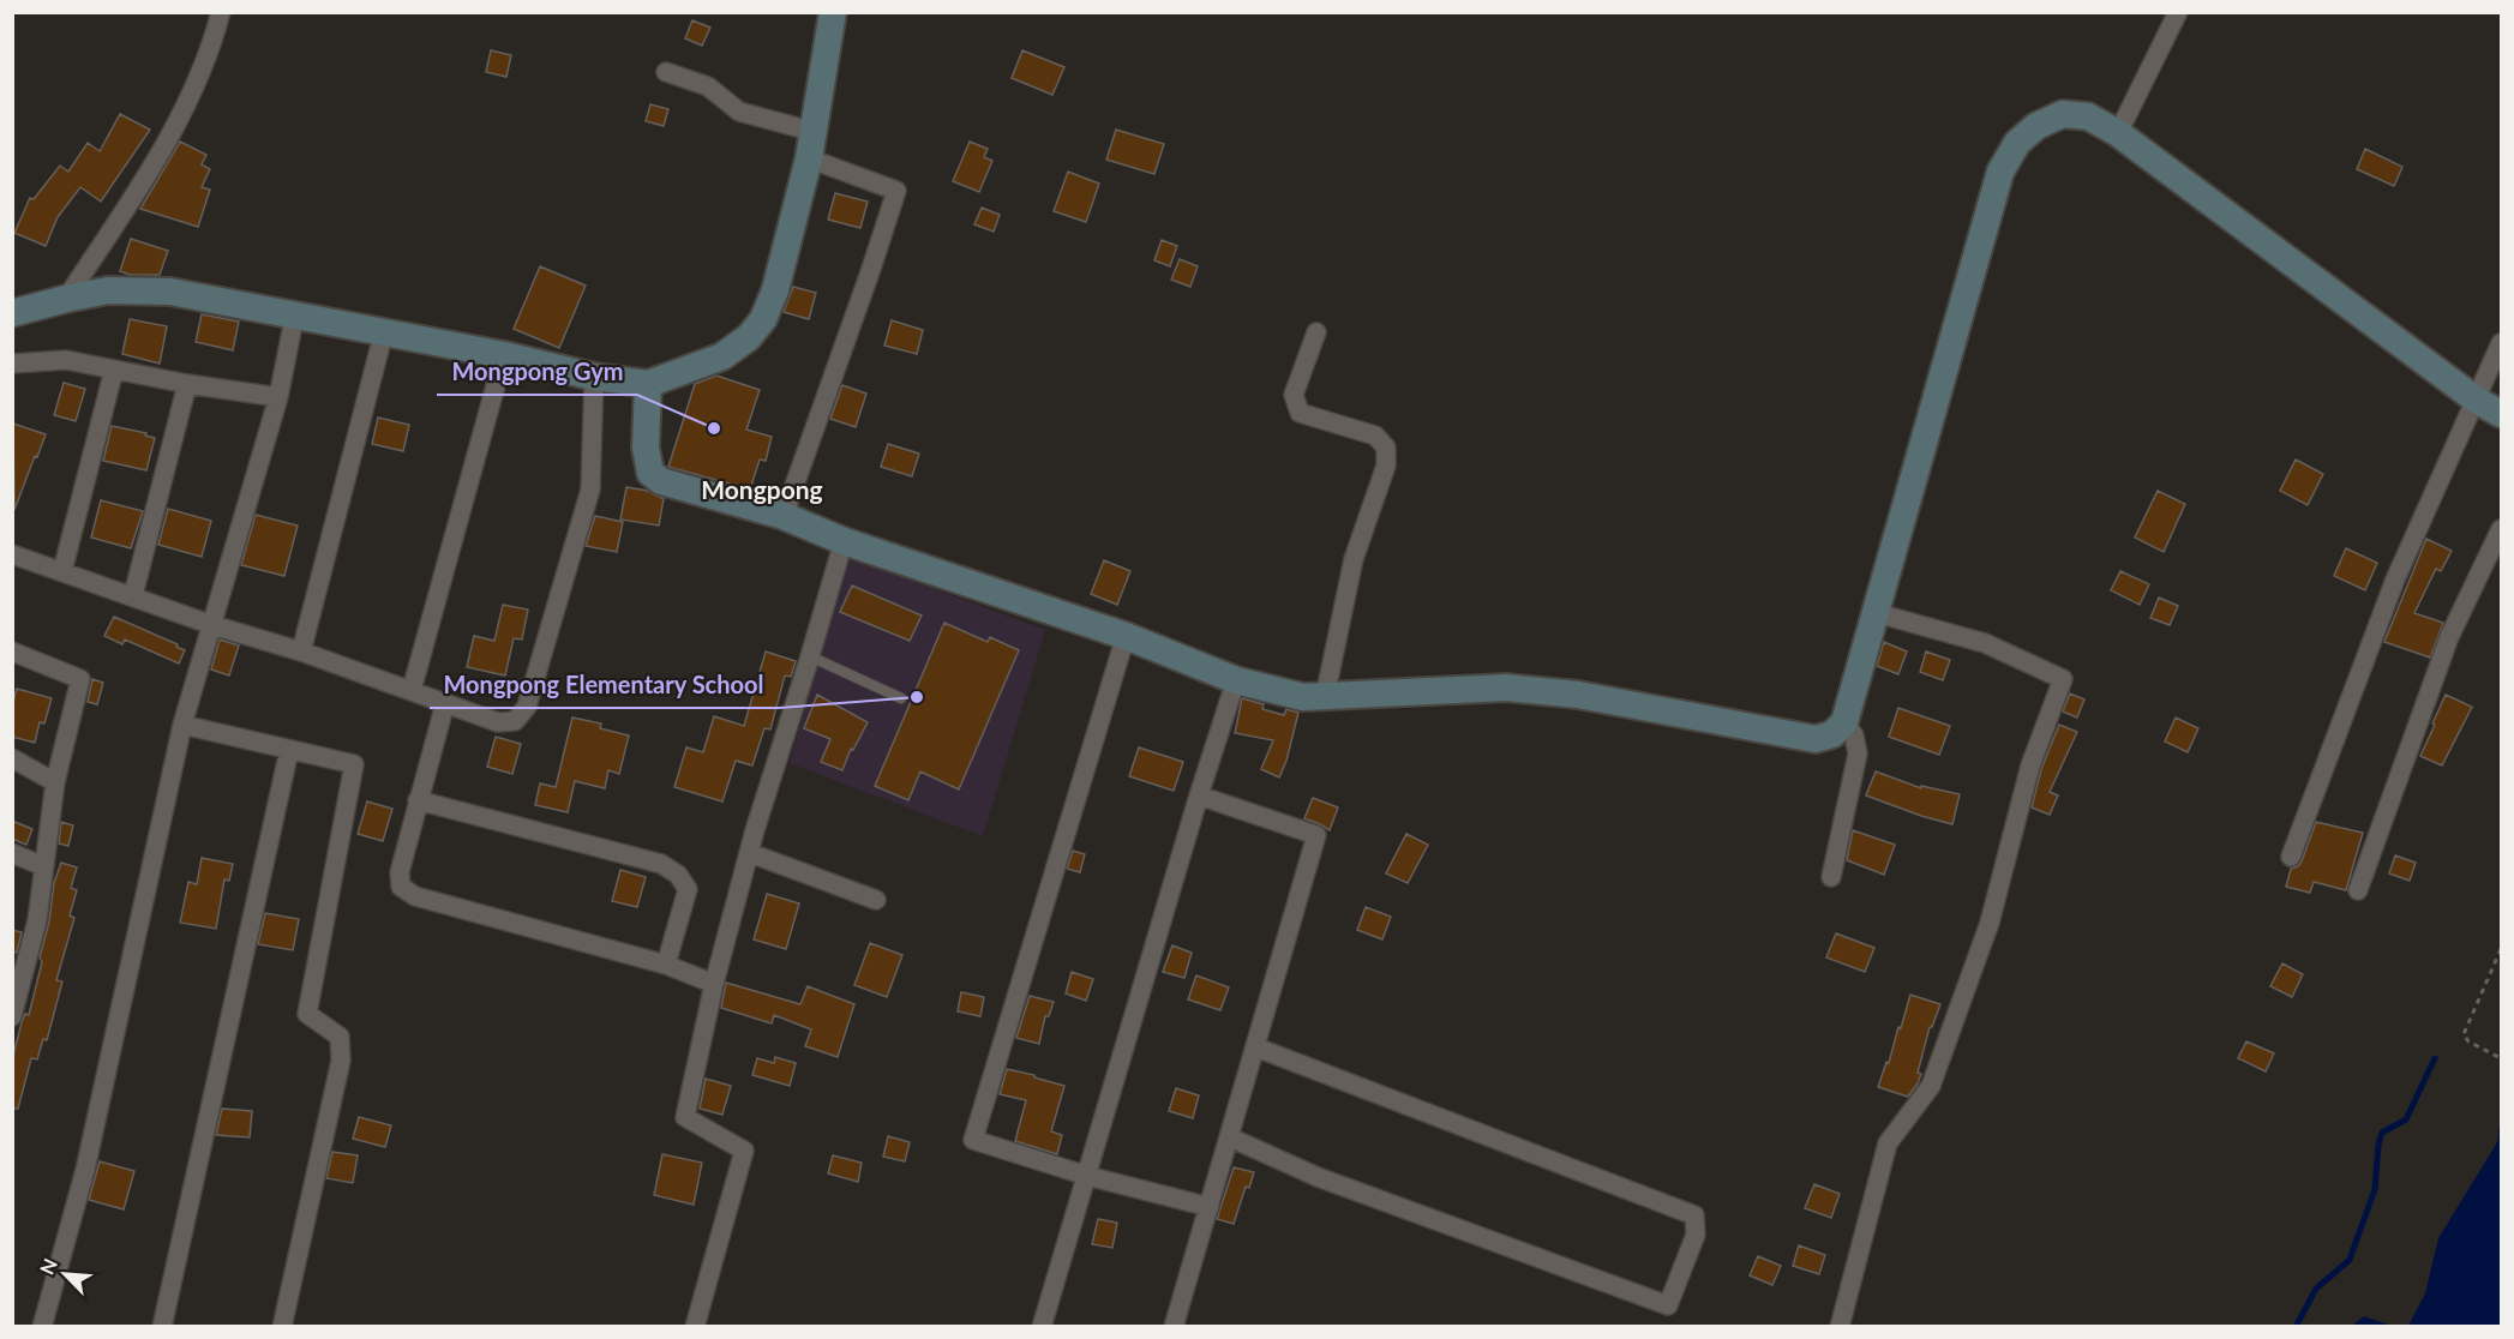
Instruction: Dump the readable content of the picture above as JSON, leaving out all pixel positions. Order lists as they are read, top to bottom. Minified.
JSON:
{"districts":["Mongpong"],"places":["Mongpong Gym","Mongpong Elementary School"],"north":"top left"}
